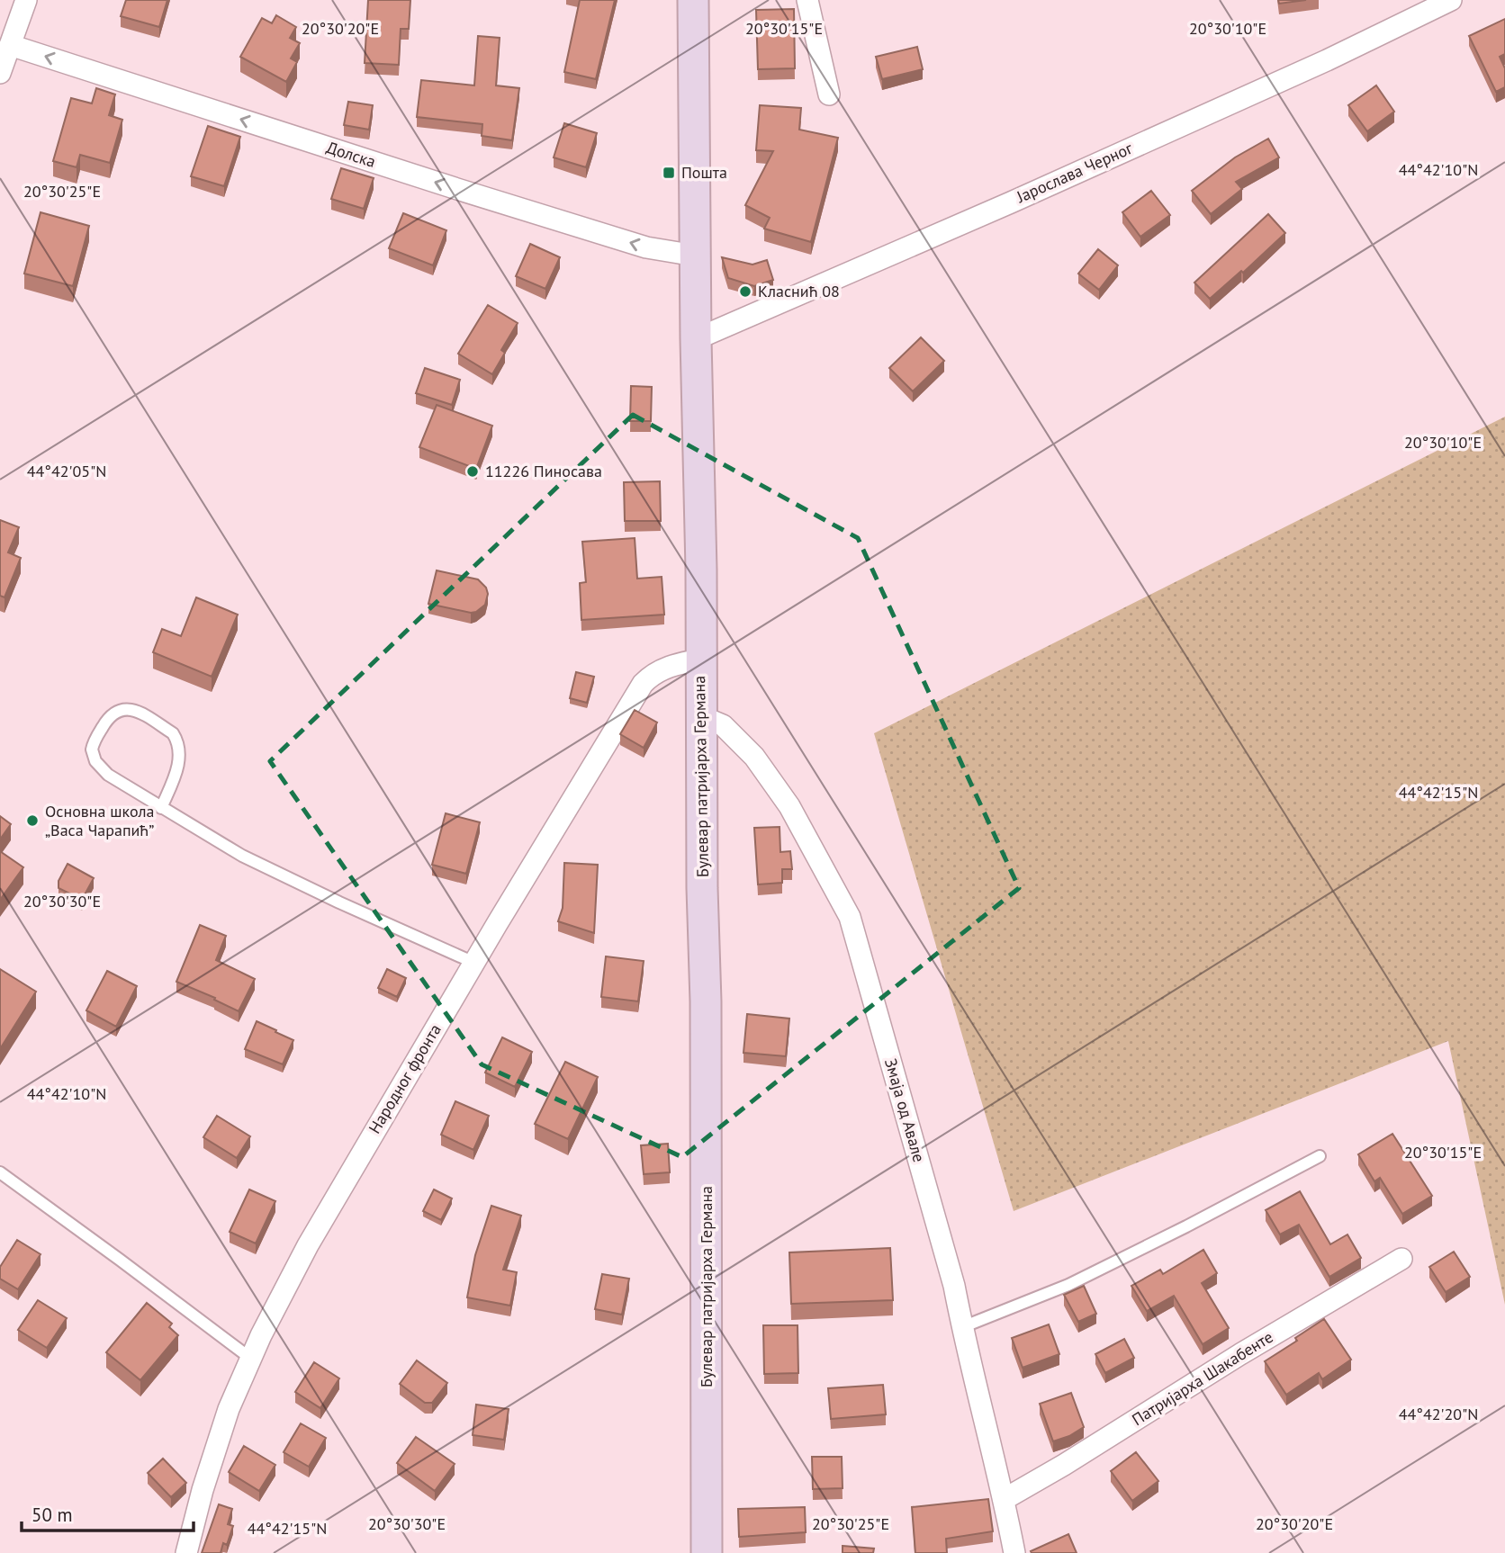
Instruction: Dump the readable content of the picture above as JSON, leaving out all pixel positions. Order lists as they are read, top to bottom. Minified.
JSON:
{"streets":{"main road":["Булевар патријарха Германа"],"street":["Долска","Јарослава Черног","Народног фронта","Змаја од Авале","Патријарха Шакабенте"]},"crossings":[["Долска","Булевар патријарха Германа"],["Јарослава Черног","Булевар патријарха Германа"],["Булевар патријарха Германа","Народног фронта"],["Булевар патријарха Германа","Змаја од Авале"],["Змаја од Авале","Патријарха Шакабенте"]],"one_way":["Долска"],"places":{"transit":["Пошта"],"other":["Класнић 08","11226 Пиносава","Основна школа „Васа Чарапић”"]},"scale_bar":"50 m","coordinates":["20°30'10\"E","20°30'20\"E","20°30'15\"E","44°42'10\"N","20°30'25\"E","44°42'05\"N","44°42'15\"N","20°30'30\"E","44°42'20\"N"]}
